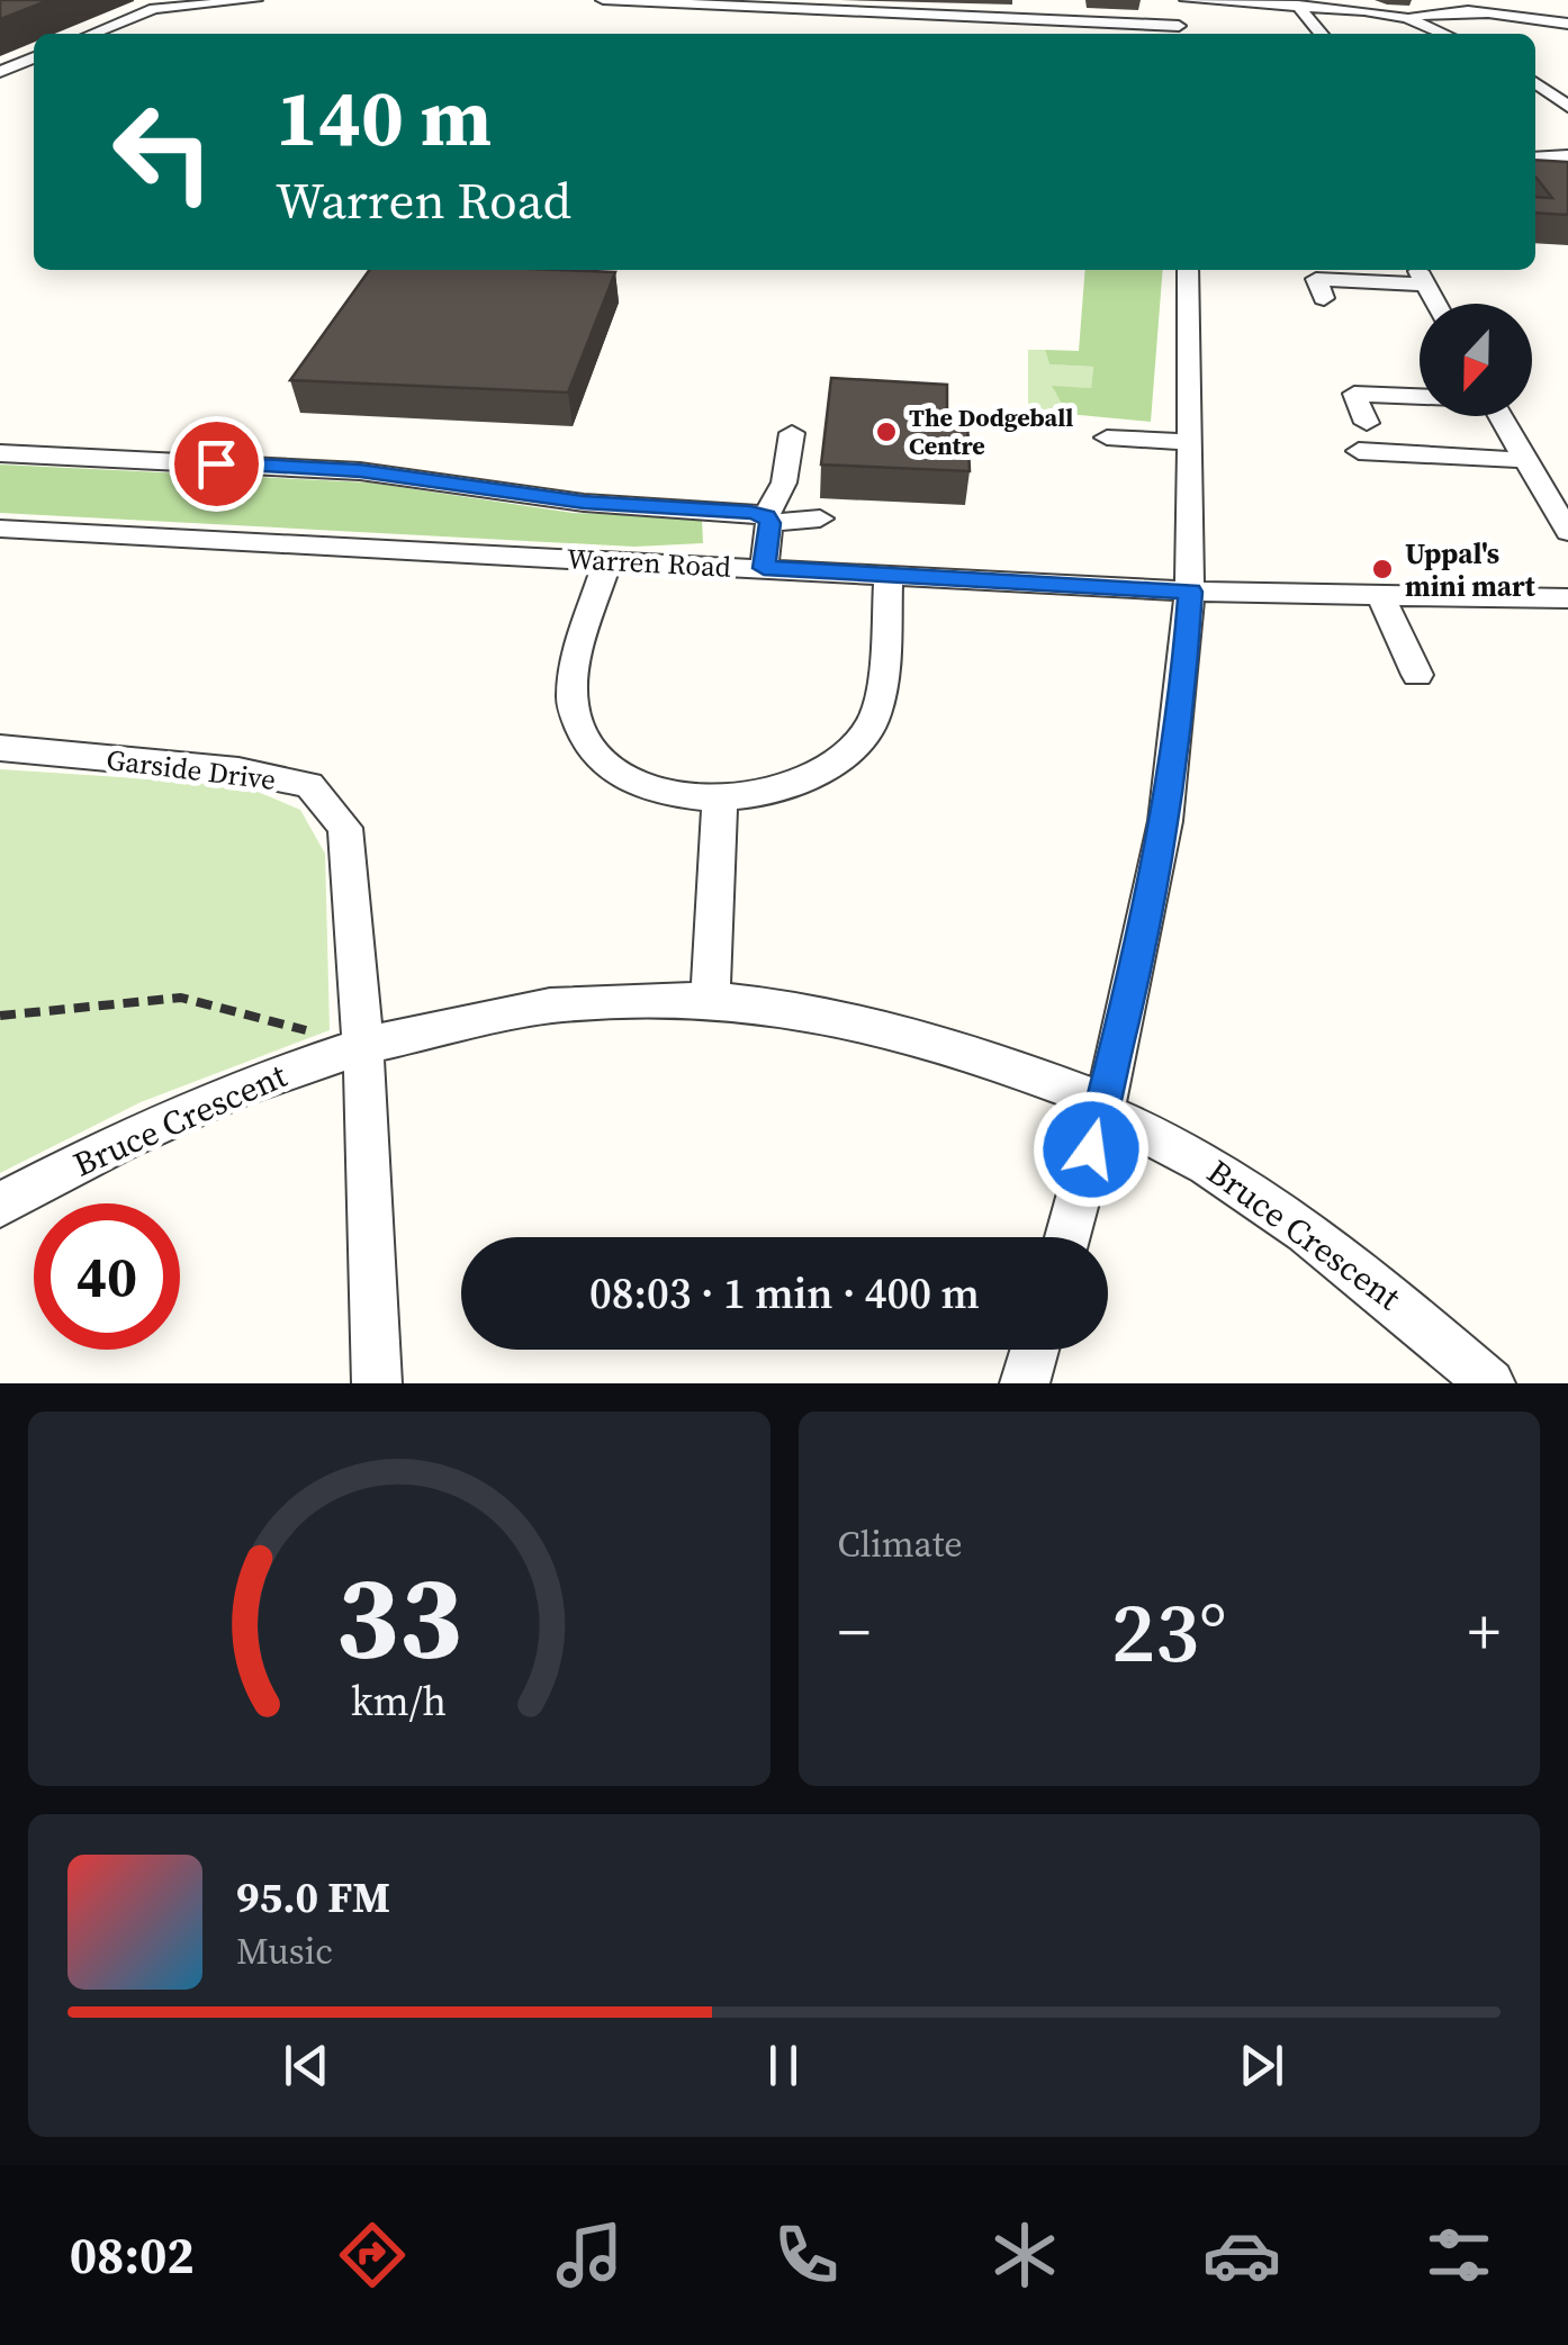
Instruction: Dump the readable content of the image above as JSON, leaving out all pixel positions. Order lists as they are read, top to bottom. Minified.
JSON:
{"streets":{"street":["Warren Road","Garside Drive","Bruce Crescent"]},"crossings":[["Garside Drive","Bruce Crescent"]],"places":["The Dodgeball Centre","Uppal's mini mart"],"north":"bottom","page":{"turn":["140 m","Warren Road"],"limit":"40","trip":"08:03 · 1 min · 400 m","tile":"Climate","heat":["−","23°","+"],"song":["95.0 FM","Music"],"tabs":"08:02","gauge":["33","km/h"]}}
